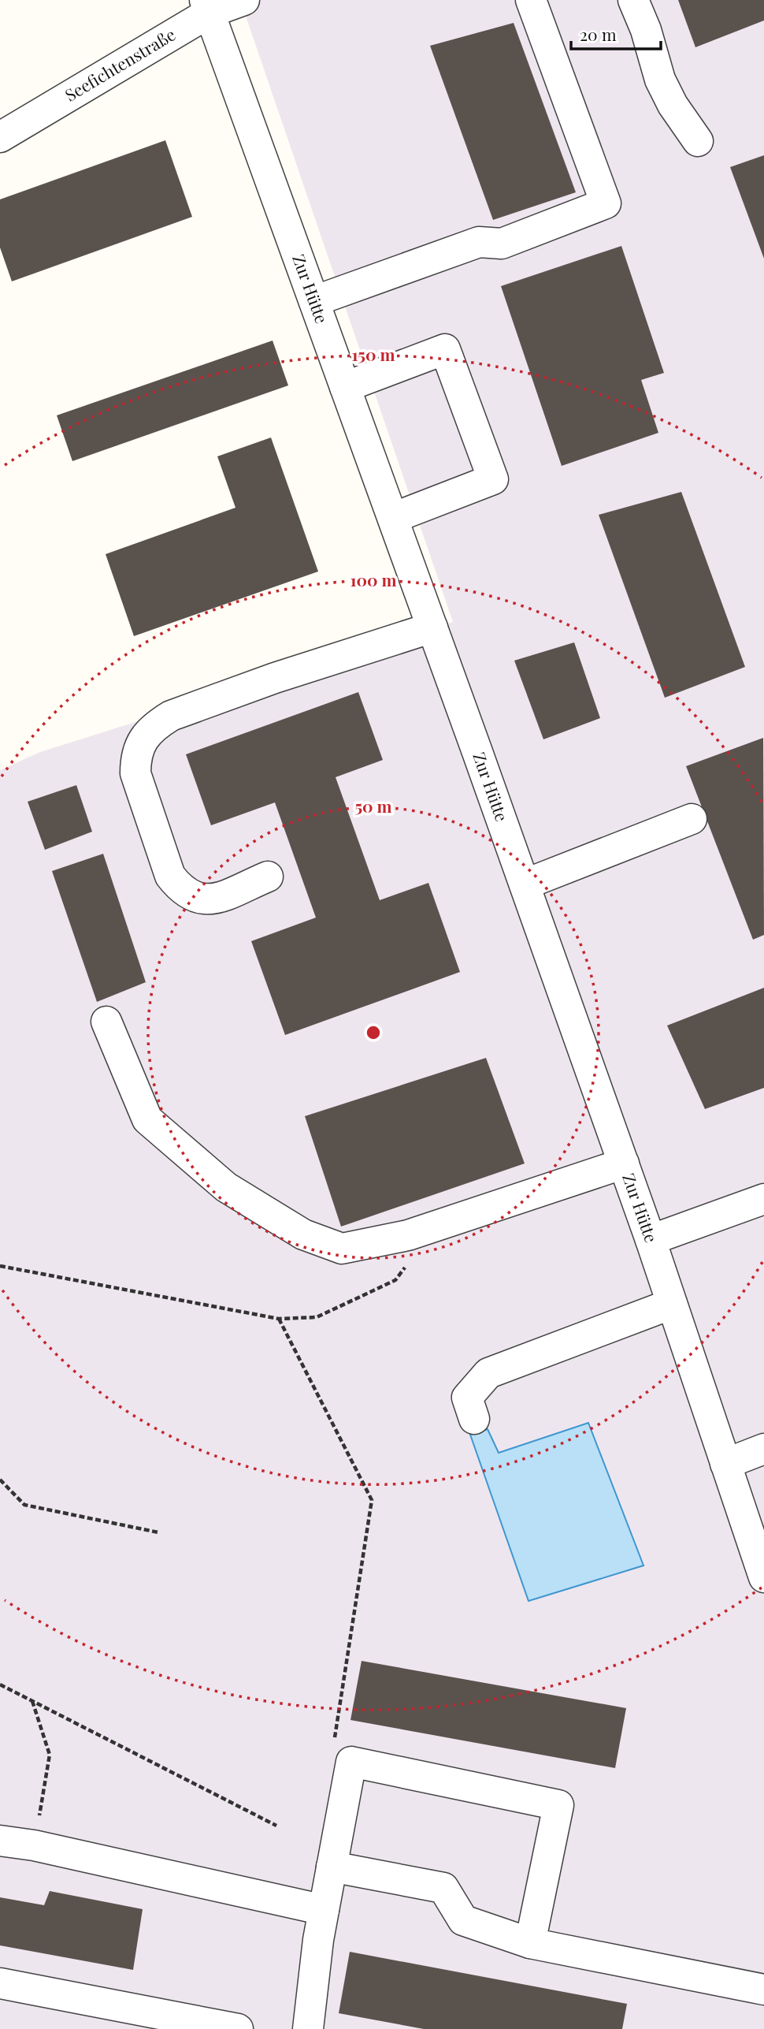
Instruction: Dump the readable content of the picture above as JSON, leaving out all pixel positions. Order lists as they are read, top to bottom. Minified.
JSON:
{"streets":{"street":["Seefichtenstraße","Zur Hütte"]},"crossings":[["Seefichtenstraße","Zur Hütte"]],"scale_bar":"20 m","rings":["150 m","100 m","50 m"]}
